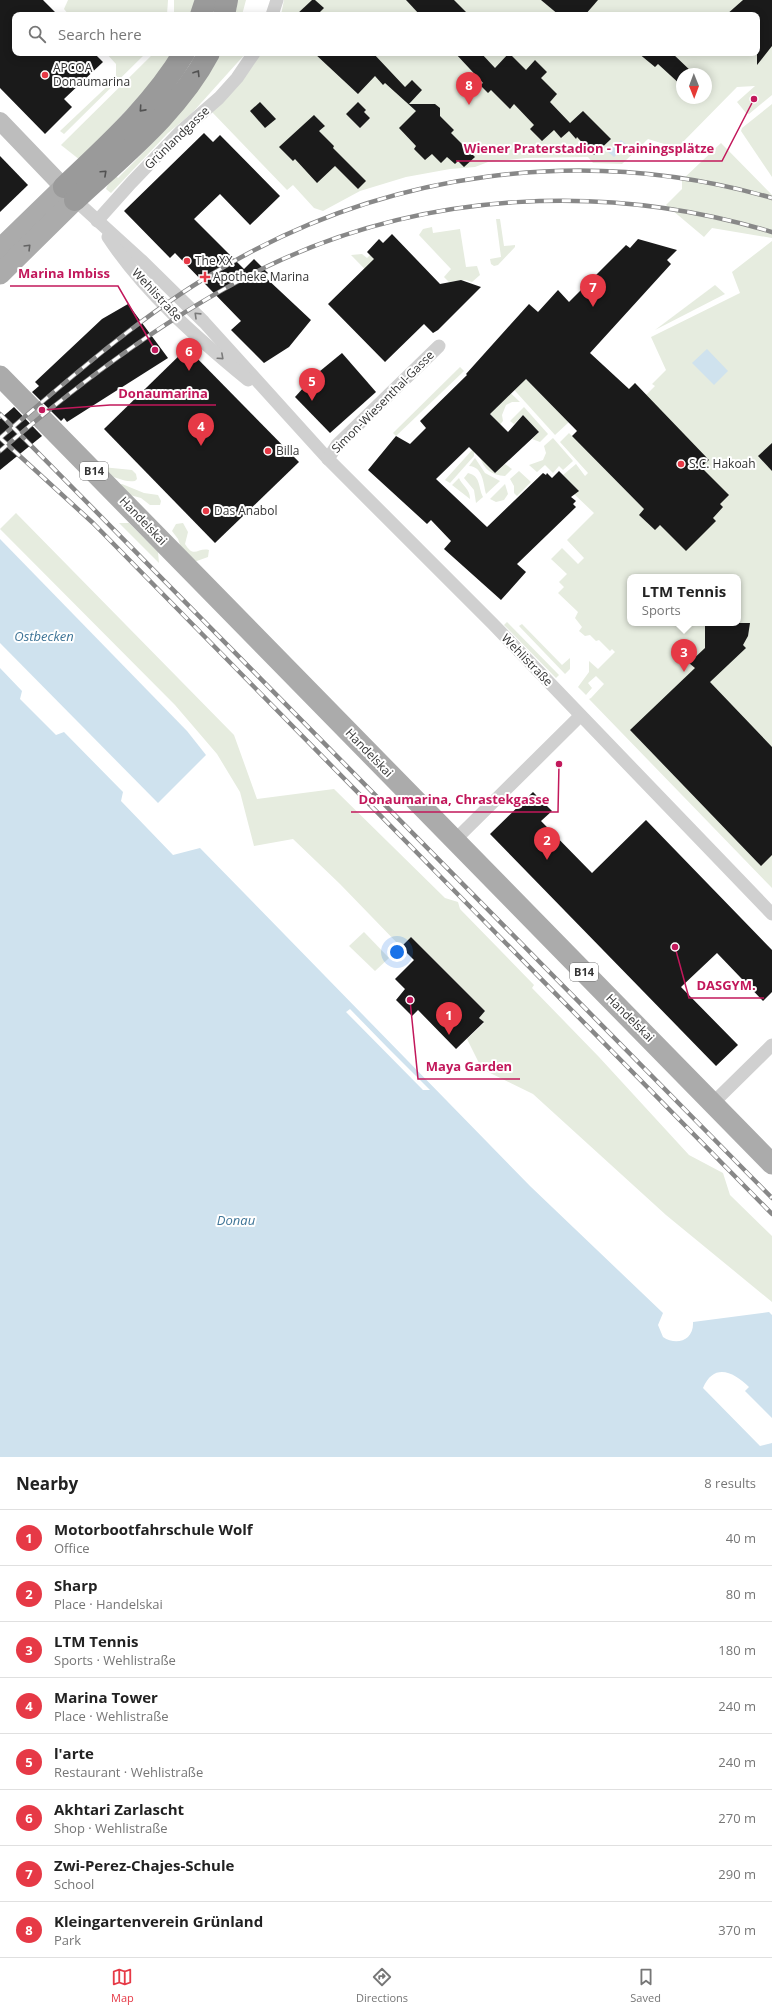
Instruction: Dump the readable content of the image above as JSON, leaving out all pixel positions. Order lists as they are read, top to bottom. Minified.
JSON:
{"streets":{"main road":["B14","Handelskai"],"street":["Grünlandgasse","Wehlistraße","Simon-Wiesenthal-Gasse"]},"crossings":[["Grünlandgasse","Wehlistraße"],["Wehlistraße","Simon-Wiesenthal-Gasse"]],"water":["Ostbecken","Donau"],"places":{"other":["APCOA Donaumarina","Wiener Praterstadion - Trainingsplätze","The XX","Marina Imbiss","Donaumarina","Billa","S.C. Hakoah","Das Anabol","Donaumarina, Chrastekgasse","DASGYM.","Maya Garden"],"health":["Apotheke Marina"]},"north":"bottom","page":{"search":"Search here","pins":["8","7","6","5","4","3","2","1"],"popup":["LTM Tennis","Sports"],"heading":["Nearby","8 results"],"list":[{"mark":"1","name":"Motorbootfahrschule Wolf","note":"Office","value":"40 m"},{"mark":"2","name":"Sharp","note":"Place · Handelskai","value":"80 m"},{"mark":"3","name":"LTM Tennis","note":"Sports · Wehlistraße","value":"180 m"},{"mark":"4","name":"Marina Tower","note":"Place · Wehlistraße","value":"240 m"},{"mark":"5","name":"l'arte","note":"Restaurant · Wehlistraße","value":"240 m"},{"mark":"6","name":"Akhtari Zarlascht","note":"Shop · Wehlistraße","value":"270 m"},{"mark":"7","name":"Zwi-Perez-Chajes-Schule","note":"School","value":"290 m"},{"mark":"8","name":"Kleingartenverein Grünland","note":"Park","value":"370 m"}],"nav":["Map","Directions","Saved"]}}
